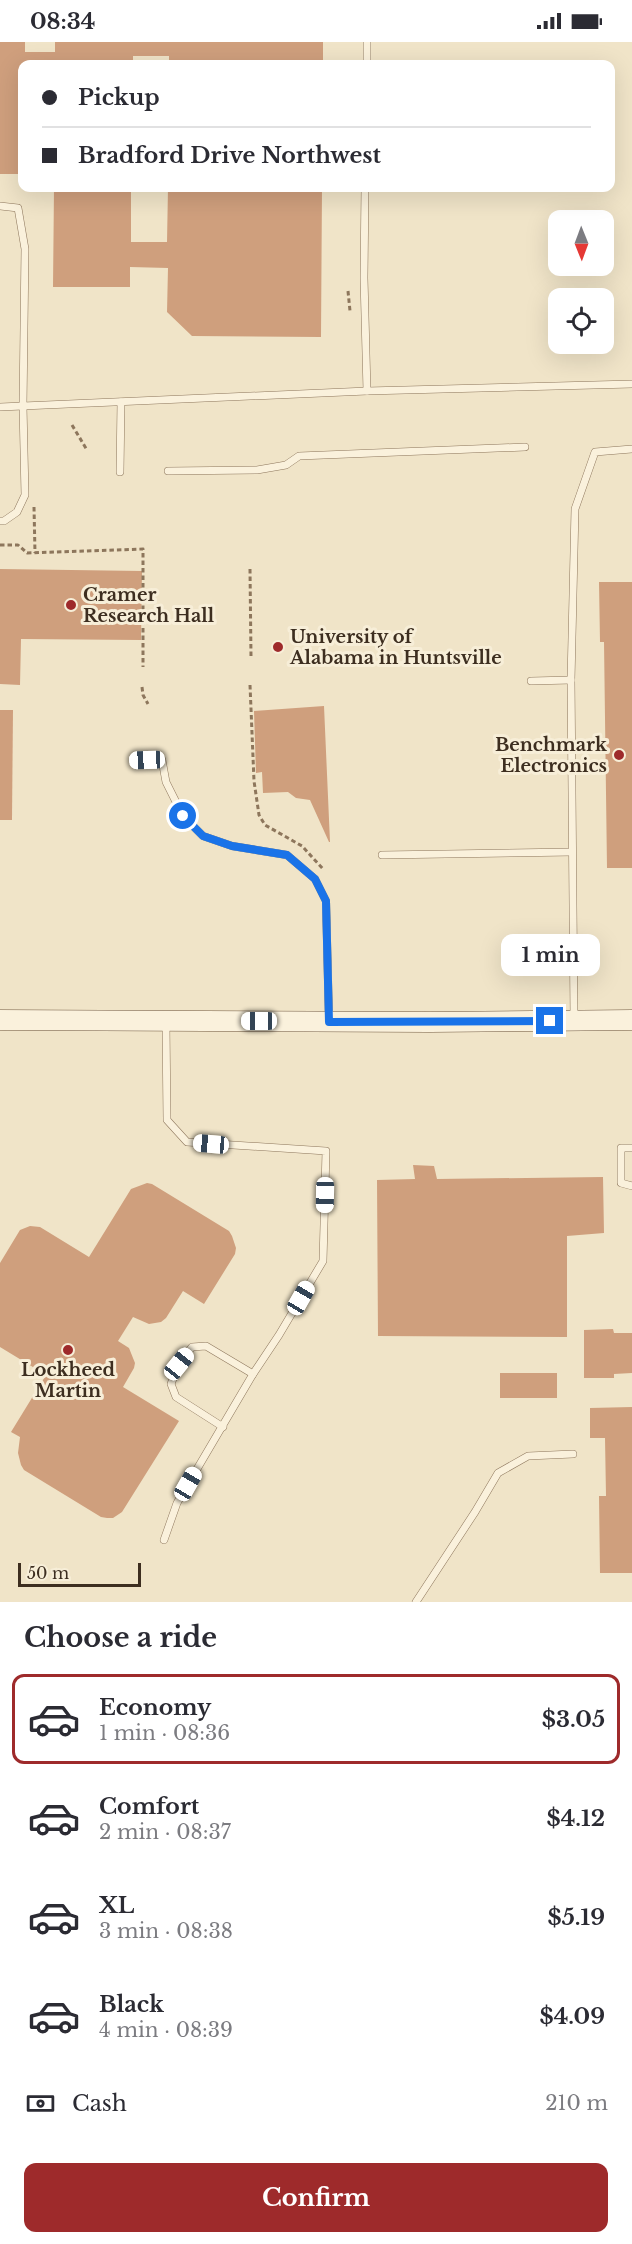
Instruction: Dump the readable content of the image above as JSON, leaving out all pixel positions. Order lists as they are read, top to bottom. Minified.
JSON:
{"places":["Cramer Research Hall","University of Alabama in Huntsville","Benchmark Electronics","Lockheed Martin"],"scale_bar":"50 m","north":"bottom","page":{"status":"08:34","banner":["Pickup","Bradford Drive Northwest"],"bubble":"1 min","scale":"50 m","heading":"Choose a ride","list":[{"name":"Economy","note":"1 min · 08:36","value":"$3.05"},{"name":"Comfort","note":"2 min · 08:37","value":"$4.12"},{"name":"XL","note":"3 min · 08:38","value":"$5.19"},{"name":"Black","note":"4 min · 08:39","value":"$4.09"}],"pay":["Cash","210 m"],"buttons":"Confirm"}}
